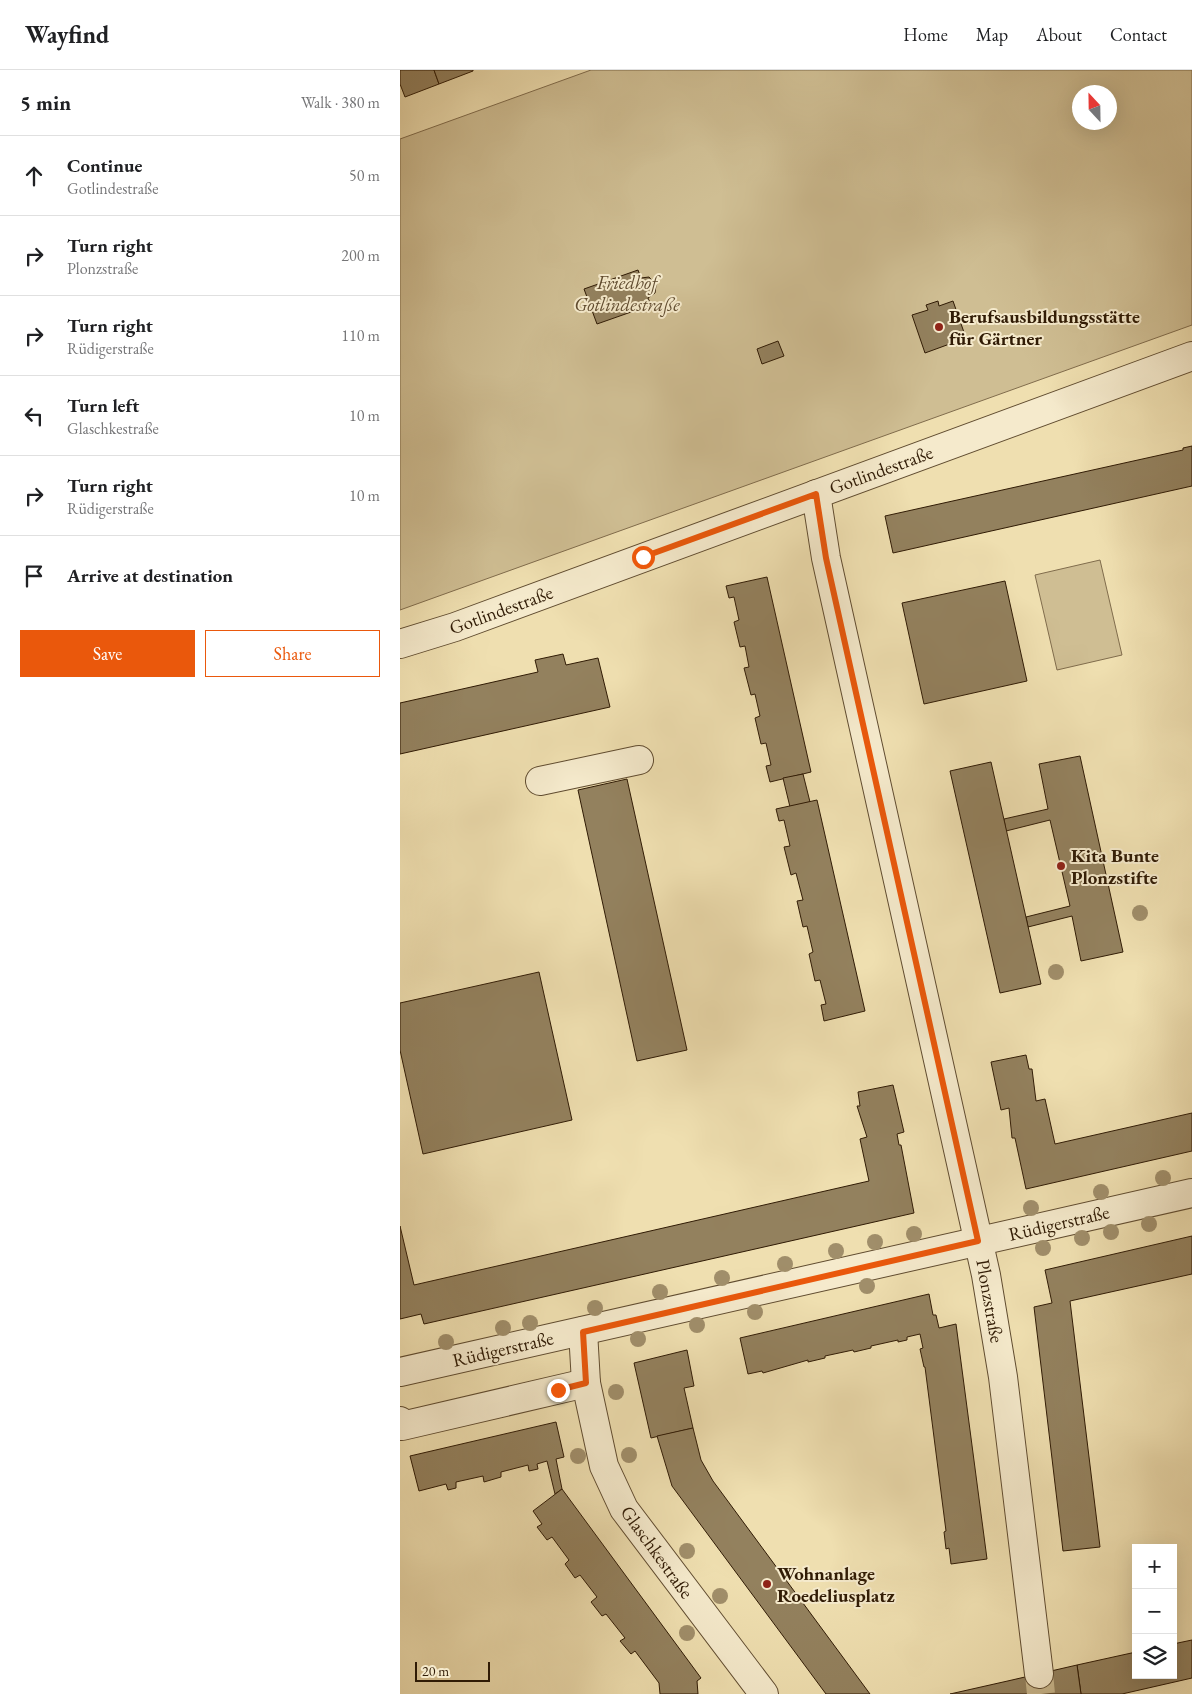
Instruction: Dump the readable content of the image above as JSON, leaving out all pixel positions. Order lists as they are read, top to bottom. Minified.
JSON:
{"streets":{"street":["Gotlindestraße","Rüdigerstraße","Plonzstraße","Glaschkestraße"]},"crossings":[["Gotlindestraße","Plonzstraße"],["Rüdigerstraße","Plonzstraße"],["Rüdigerstraße","Glaschkestraße"]],"parks":["Friedhof Gotlindestraße"],"places":["Berufsausbildungsstätte für Gärtner","Kita Bunte Plonzstifte","Wohnanlage Roedeliusplatz"],"scale_bar":"20 m","north":"top","page":{"header":"Wayfind","nav":["Home","Map","About","Contact"],"heading":["5 min","Walk · 380 m"],"list":[["Continue","Gotlindestraße","50 m"],["Turn right","Plonzstraße","200 m"],["Turn right","Rüdigerstraße","110 m"],["Turn left","Glaschkestraße","10 m"],["Turn right","Rüdigerstraße","10 m"],"Arrive at destination"],"buttons":["Save","Share"],"map_buttons":["+","−"],"scale":"20 m"}}
